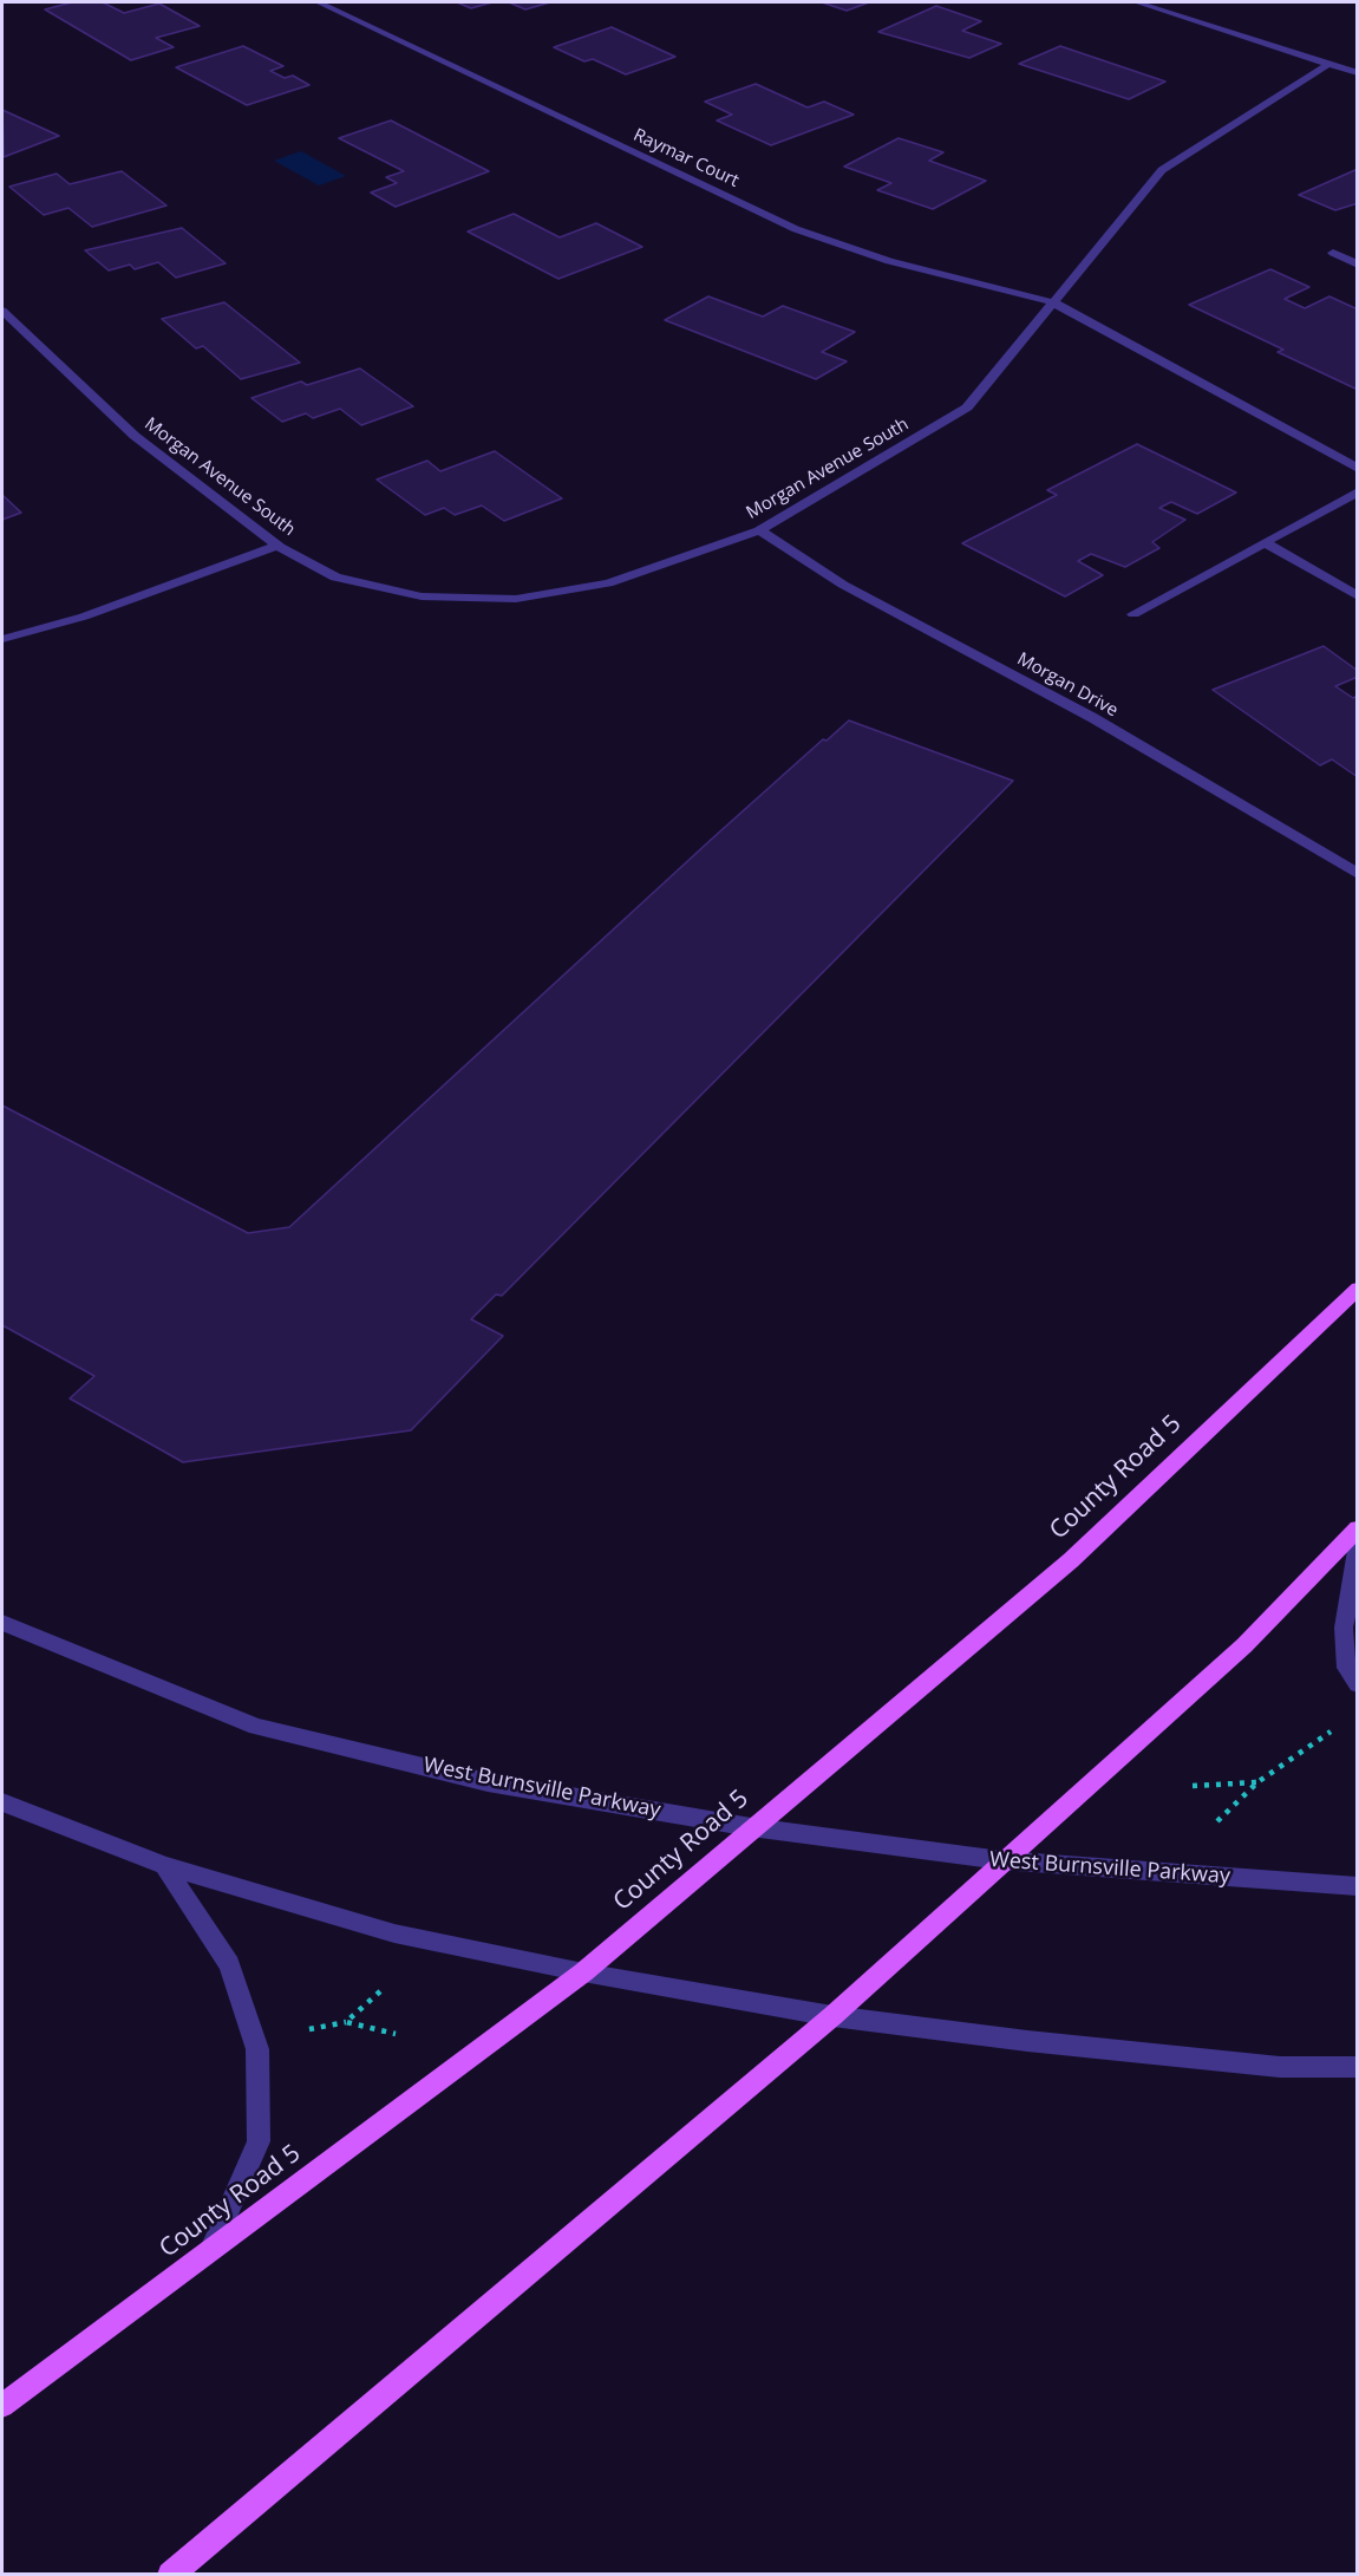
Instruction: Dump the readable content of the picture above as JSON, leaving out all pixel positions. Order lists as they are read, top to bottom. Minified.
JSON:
{"streets":{"main road":["County Road 5"],"street":["Raymar Court","Morgan Avenue South","Morgan Drive","West Burnsville Parkway"]},"crossings":[["Raymar Court","Morgan Avenue South"],["Morgan Avenue South","Morgan Drive"],["County Road 5","West Burnsville Parkway"]]}
